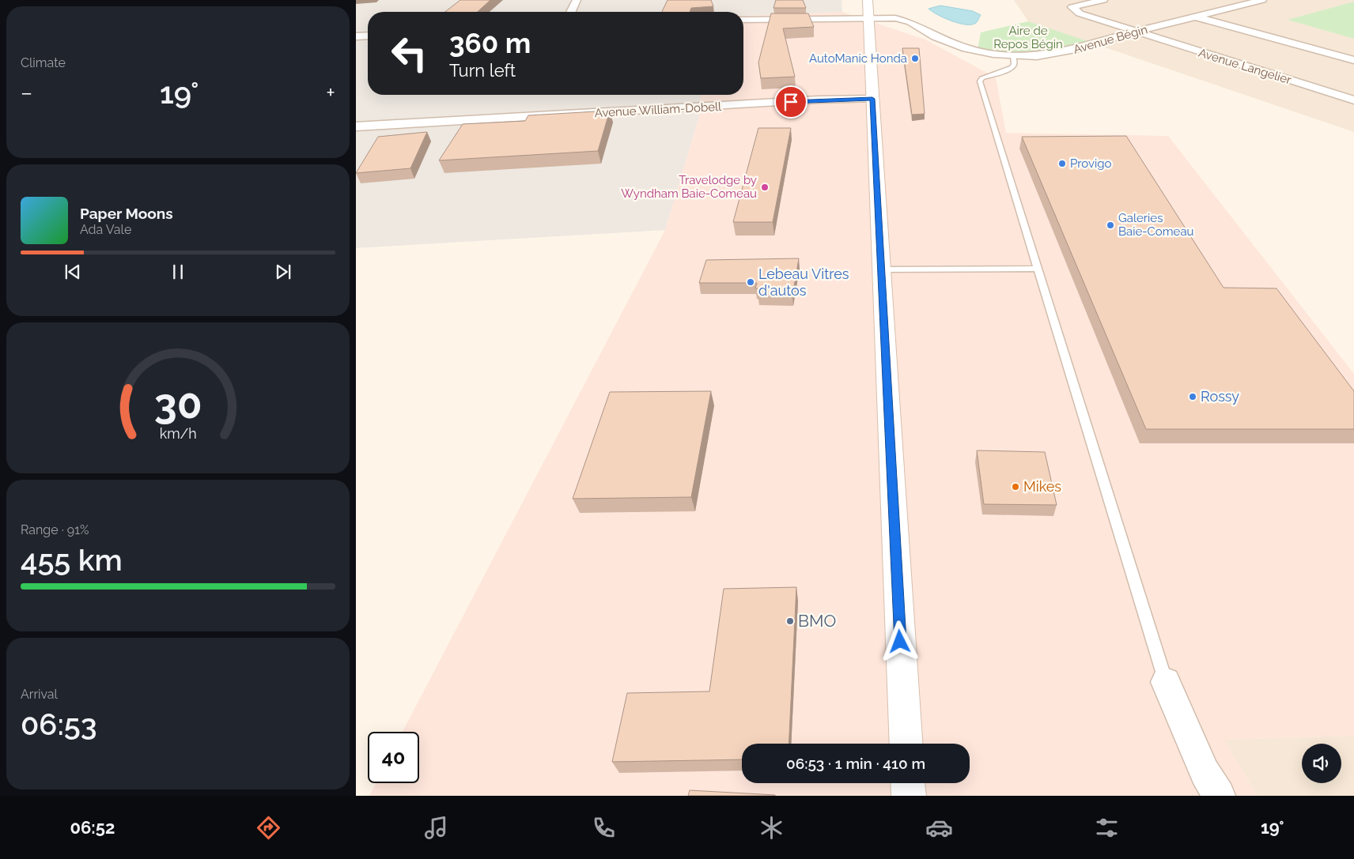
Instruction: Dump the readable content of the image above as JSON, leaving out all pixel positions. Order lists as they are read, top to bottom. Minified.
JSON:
{"streets":{"street":["Avenue Bégin","Avenue Langelier","Avenue William-Dobell"]},"crossings":[["Avenue Bégin","Avenue Langelier"]],"parks":["Aire de Repos Bégin"],"places":["AutoManic Honda","Provigo","Travelodge by Wyndham Baie-Comeau","Galeries Baie-Comeau","Lebeau Vitres d'autos","Rossy","Mikes","BMO"],"page":{"tile":["Climate",["Range · 91%","455 km"],["Arrival","06:53"]],"turn":["360 m","Turn left"],"heat":["−","19°","+"],"song":["Paper Moons","Ada Vale"],"limit":"40","trip":"06:53 · 1 min · 410 m","tabs":["06:52","19°"],"gauge":["30","km/h"]}}
